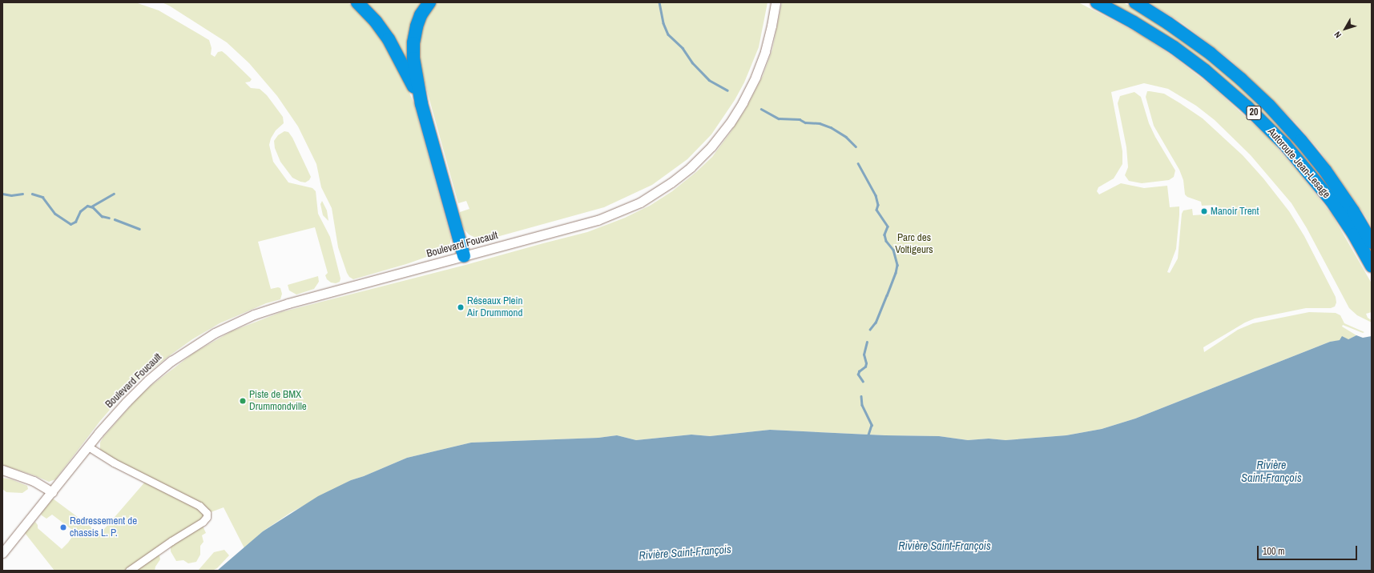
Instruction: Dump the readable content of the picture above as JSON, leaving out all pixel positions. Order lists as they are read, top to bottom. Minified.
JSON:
{"streets":{"highway":["20","Autoroute Jean-Lesage"],"street":["Boulevard Foucault"]},"water":["Rivière Saint-François"],"parks":["Parc des Voltigeurs"],"places":["Manoir Trent","Réseaux Plein Air Drummond","Piste de BMX Drummondville","Redressement de chassis L. P."],"scale_bar":"100 m","north":"bottom left"}
